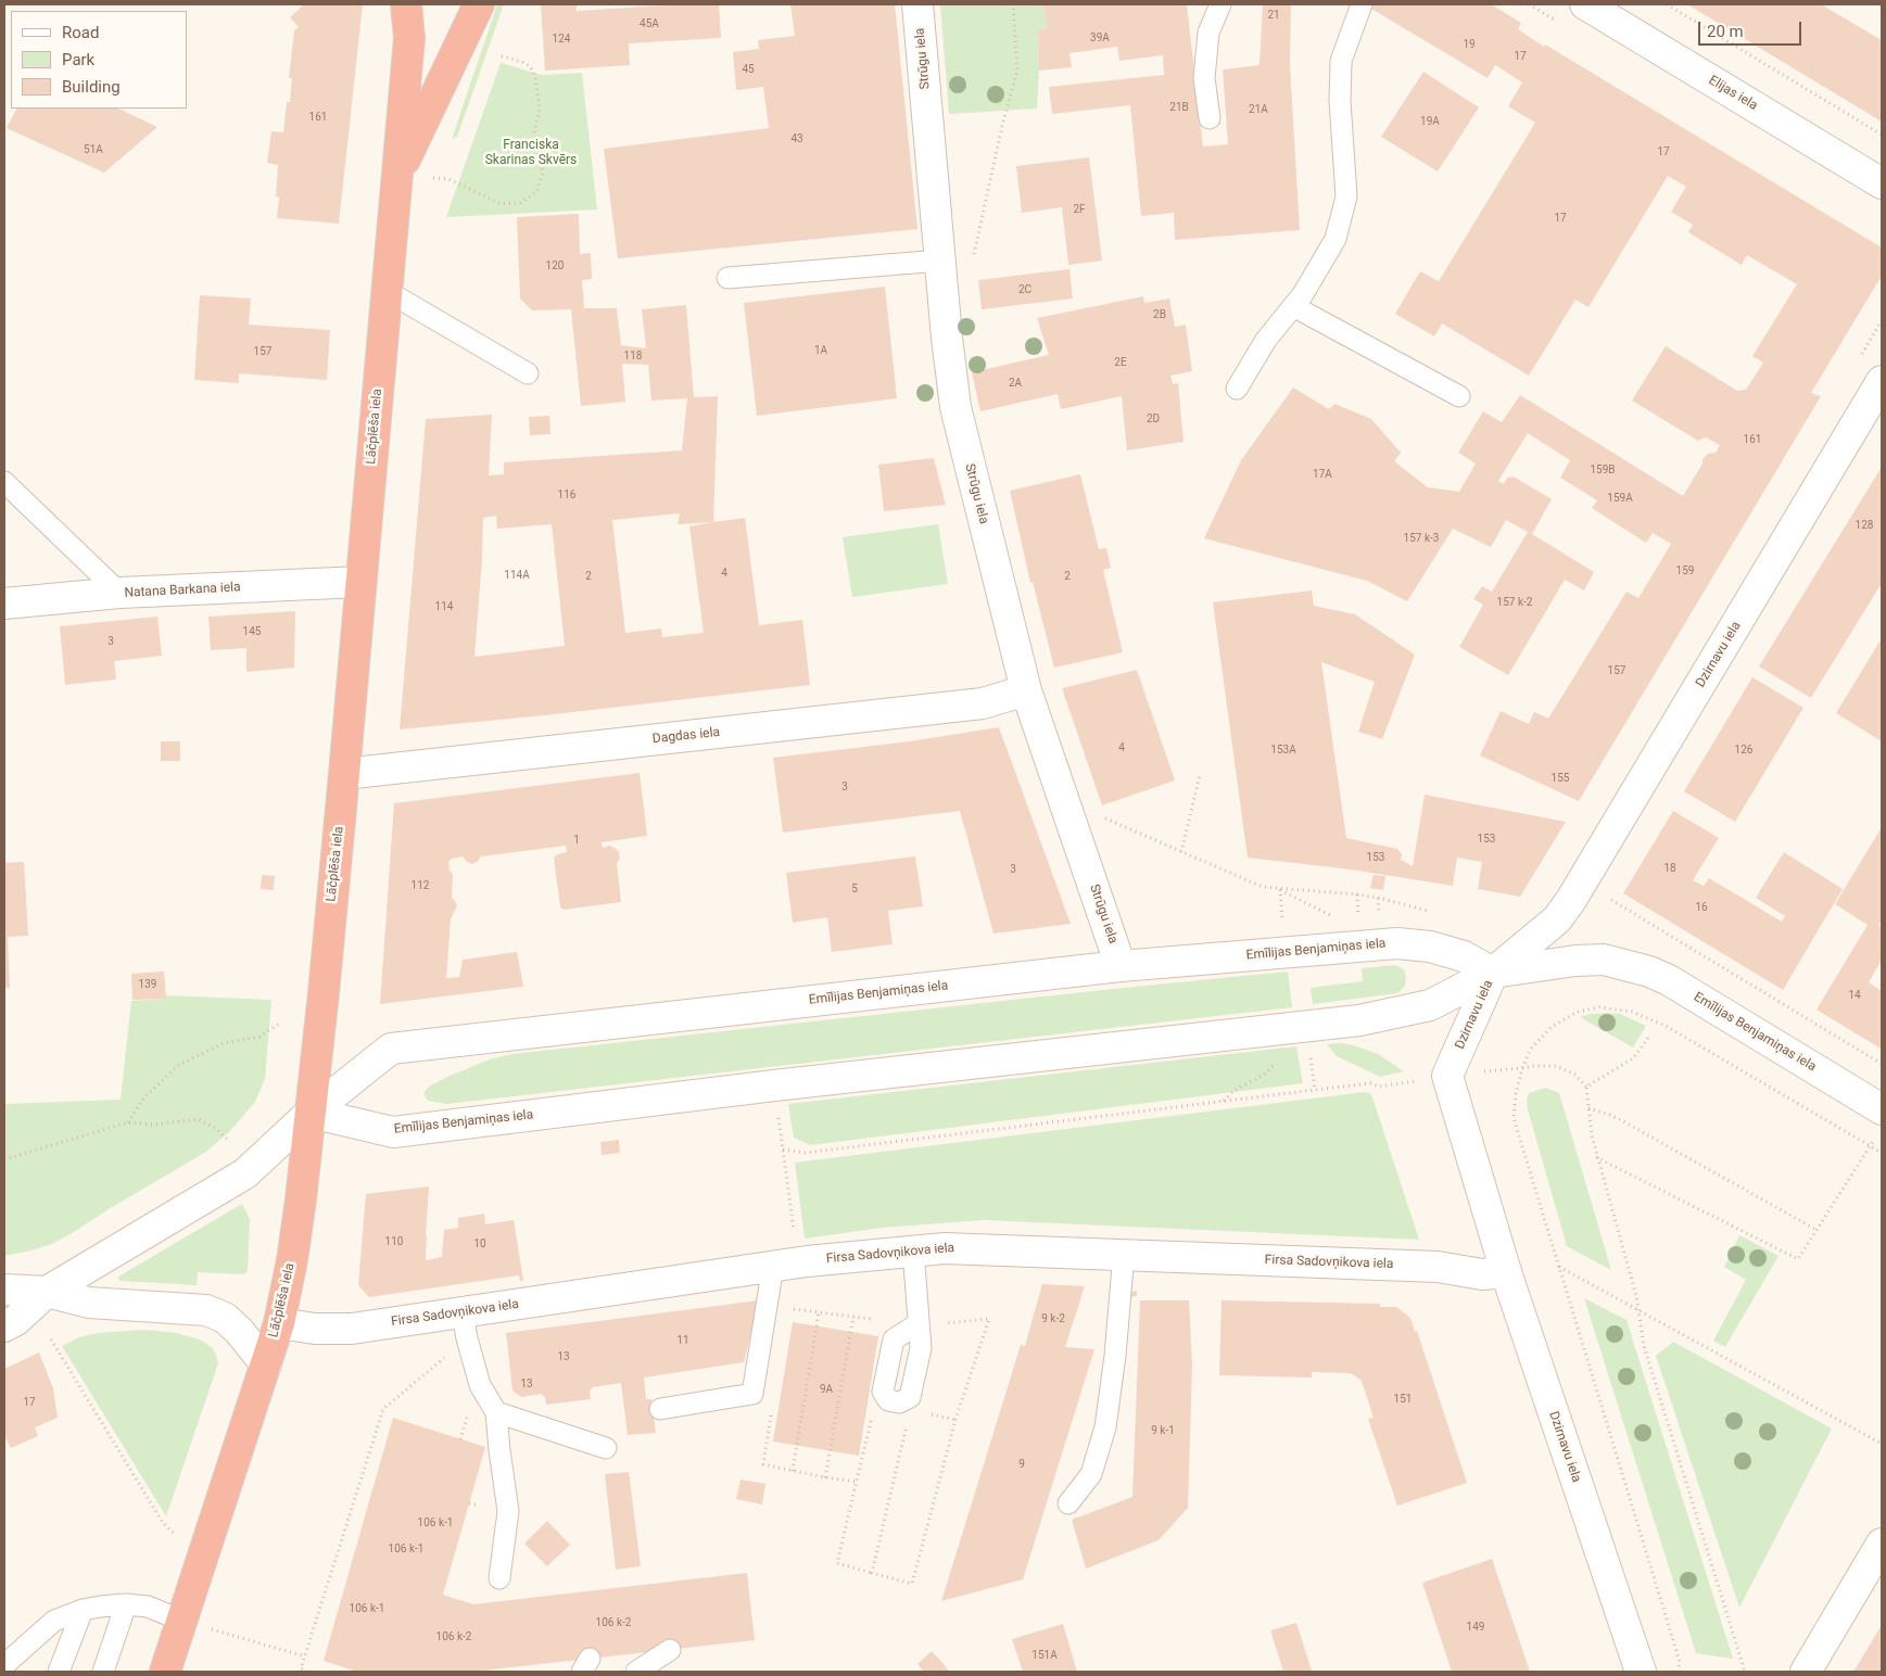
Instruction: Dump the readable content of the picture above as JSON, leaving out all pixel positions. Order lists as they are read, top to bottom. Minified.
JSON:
{"streets":{"highway":["Lāčplēša iela"],"street":["Strūgu iela","Elijas iela","Natana Barkana iela","Dzirnavu iela","Dagdas iela","Emīlijas Benjamiņas iela","Firsa Sadovņikova iela"]},"crossings":[["Strūgu iela","Dagdas iela"],["Strūgu iela","Emīlijas Benjamiņas iela"],["Lāčplēša iela","Natana Barkana iela"],["Lāčplēša iela","Dagdas iela"],["Lāčplēša iela","Emīlijas Benjamiņas iela"],["Lāčplēša iela","Firsa Sadovņikova iela"],["Dzirnavu iela","Emīlijas Benjamiņas iela"],["Dzirnavu iela","Firsa Sadovņikova iela"]],"parks":["Franciska Skarinas Skvērs"],"house_numbers":["21","45A","39A","124","19","17","45","21B","21A","161","19A","43","51A","17","2F","17","120","2C","2B","1A","157","118","2E","2A","2D","161","159B","17A","116","159A","128","157 k-3","159","4","114A","2","2","157 k-2","114","145","3","157","4","153A","126","155","3","153","1","153","18","3","112","5","16","139","14","110","10","9 k-2","11","13","13","9A","151","17","9 k-1","9","106 k-1","106 k-1","106 k-1","106 k-2","149","106 k-2","151A"],"legend":["Road","Park","Building"],"scale_bar":"20 m"}
